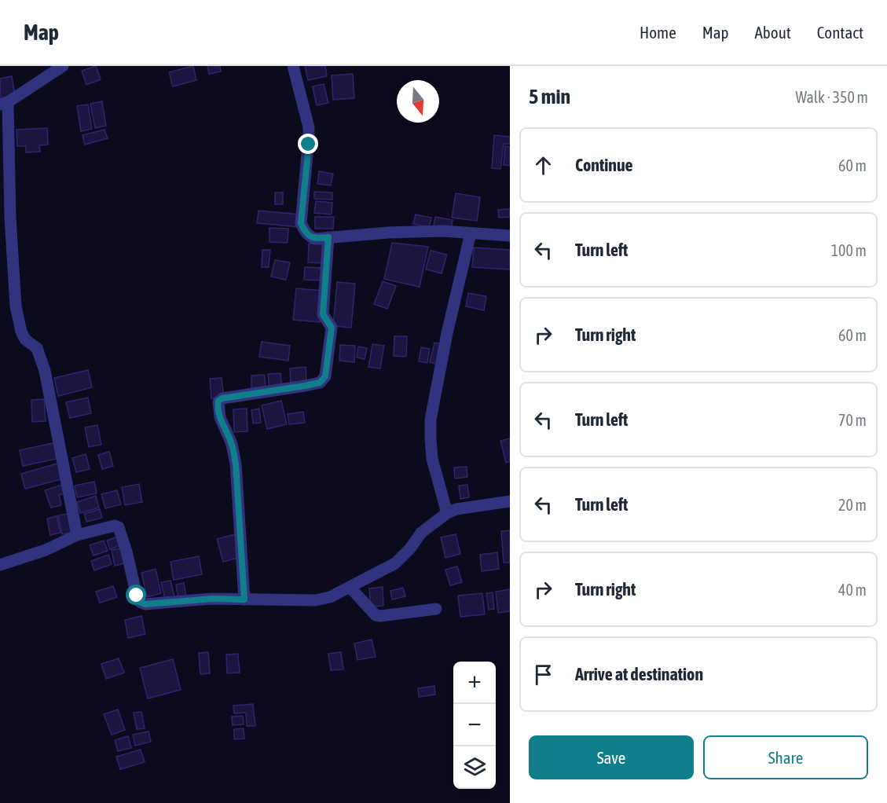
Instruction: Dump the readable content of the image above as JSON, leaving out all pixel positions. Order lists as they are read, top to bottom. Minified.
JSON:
{"north":"bottom","page":{"header":"Map","nav":["Home","Map","About","Contact"],"heading":["5 min","Walk · 350 m"],"list":[["Continue","60 m"],["Turn left","100 m"],["Turn right","60 m"],["Turn left","70 m"],["Turn left","20 m"],["Turn right","40 m"],"Arrive at destination"],"map_buttons":["+","−"],"buttons":["Save","Share"]}}
